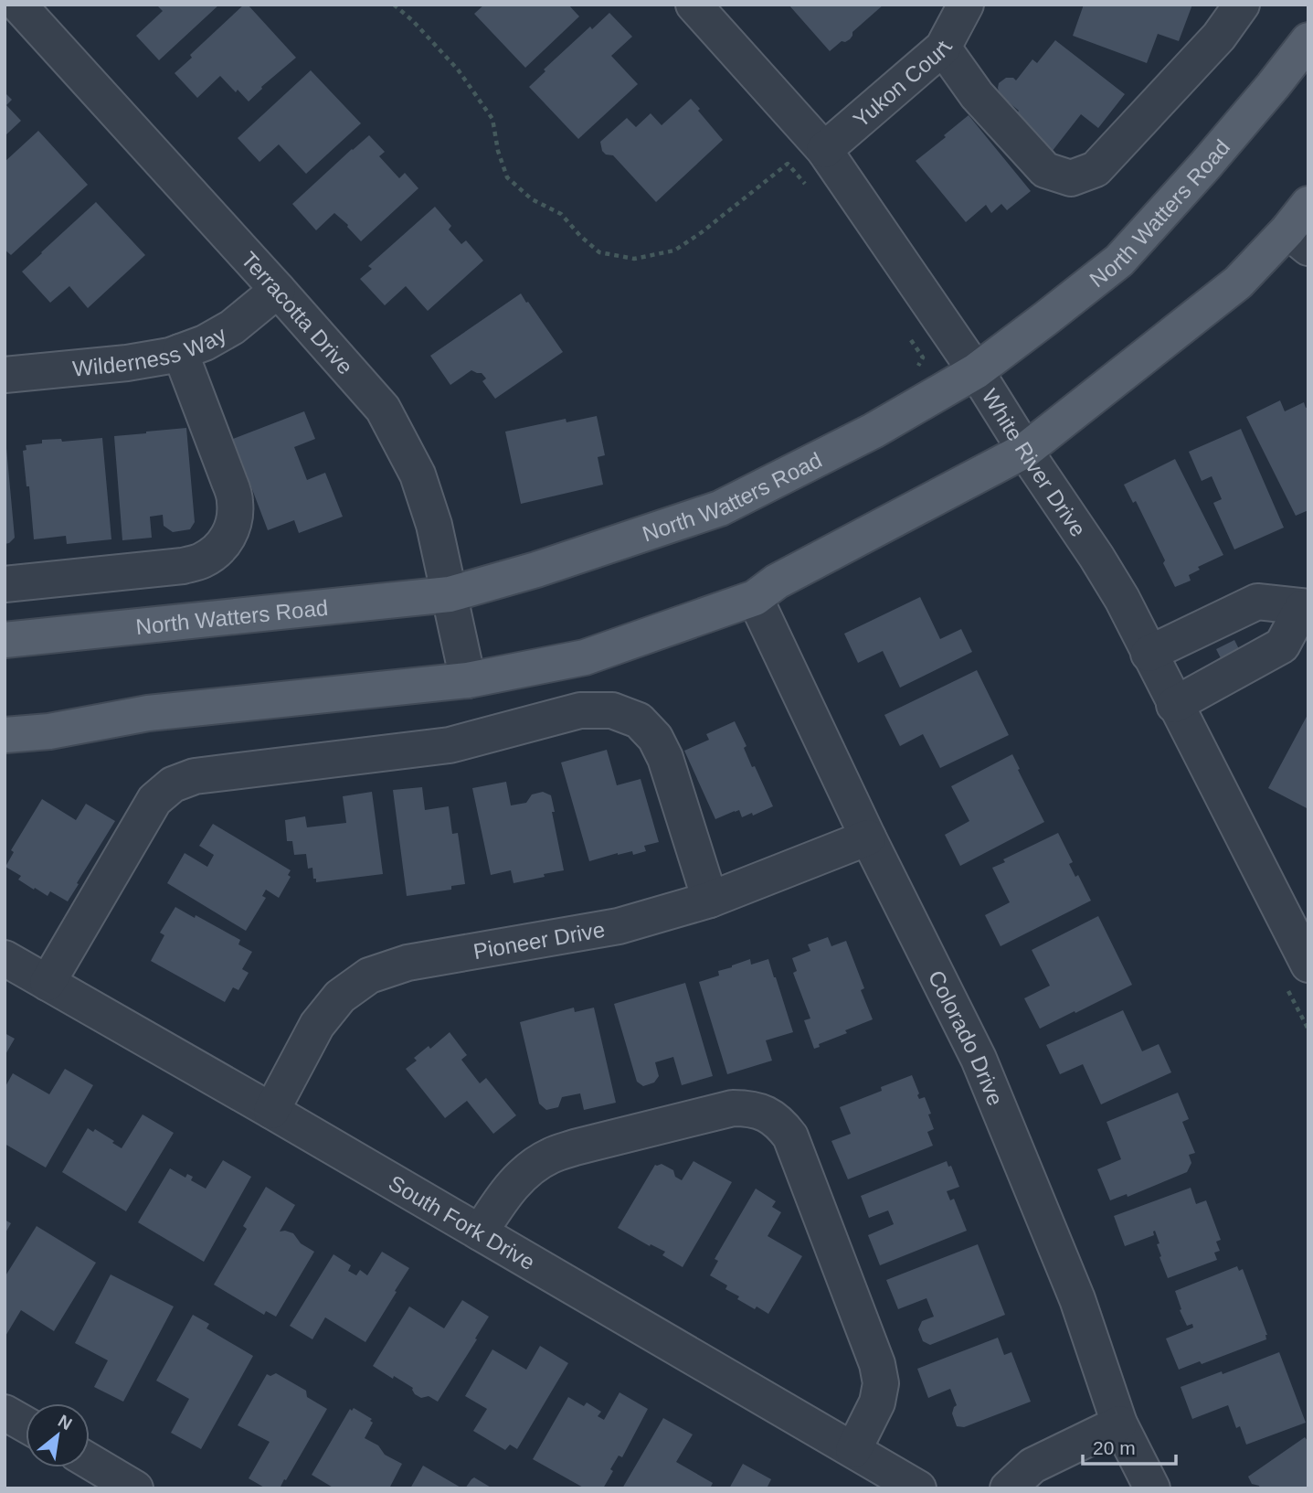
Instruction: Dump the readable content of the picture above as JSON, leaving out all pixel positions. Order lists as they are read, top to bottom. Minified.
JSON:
{"streets":{"main road":["North Watters Road"],"street":["Yukon Court","Terracotta Drive","Wilderness Way","White River Drive","Pioneer Drive","Colorado Drive","South Fork Drive"]},"crossings":[["Yukon Court","White River Drive"],["North Watters Road","Terracotta Drive"],["North Watters Road","White River Drive"],["Terracotta Drive","Wilderness Way"],["Pioneer Drive","Colorado Drive"],["Pioneer Drive","South Fork Drive"]],"scale_bar":"20 m","north":"top right"}
